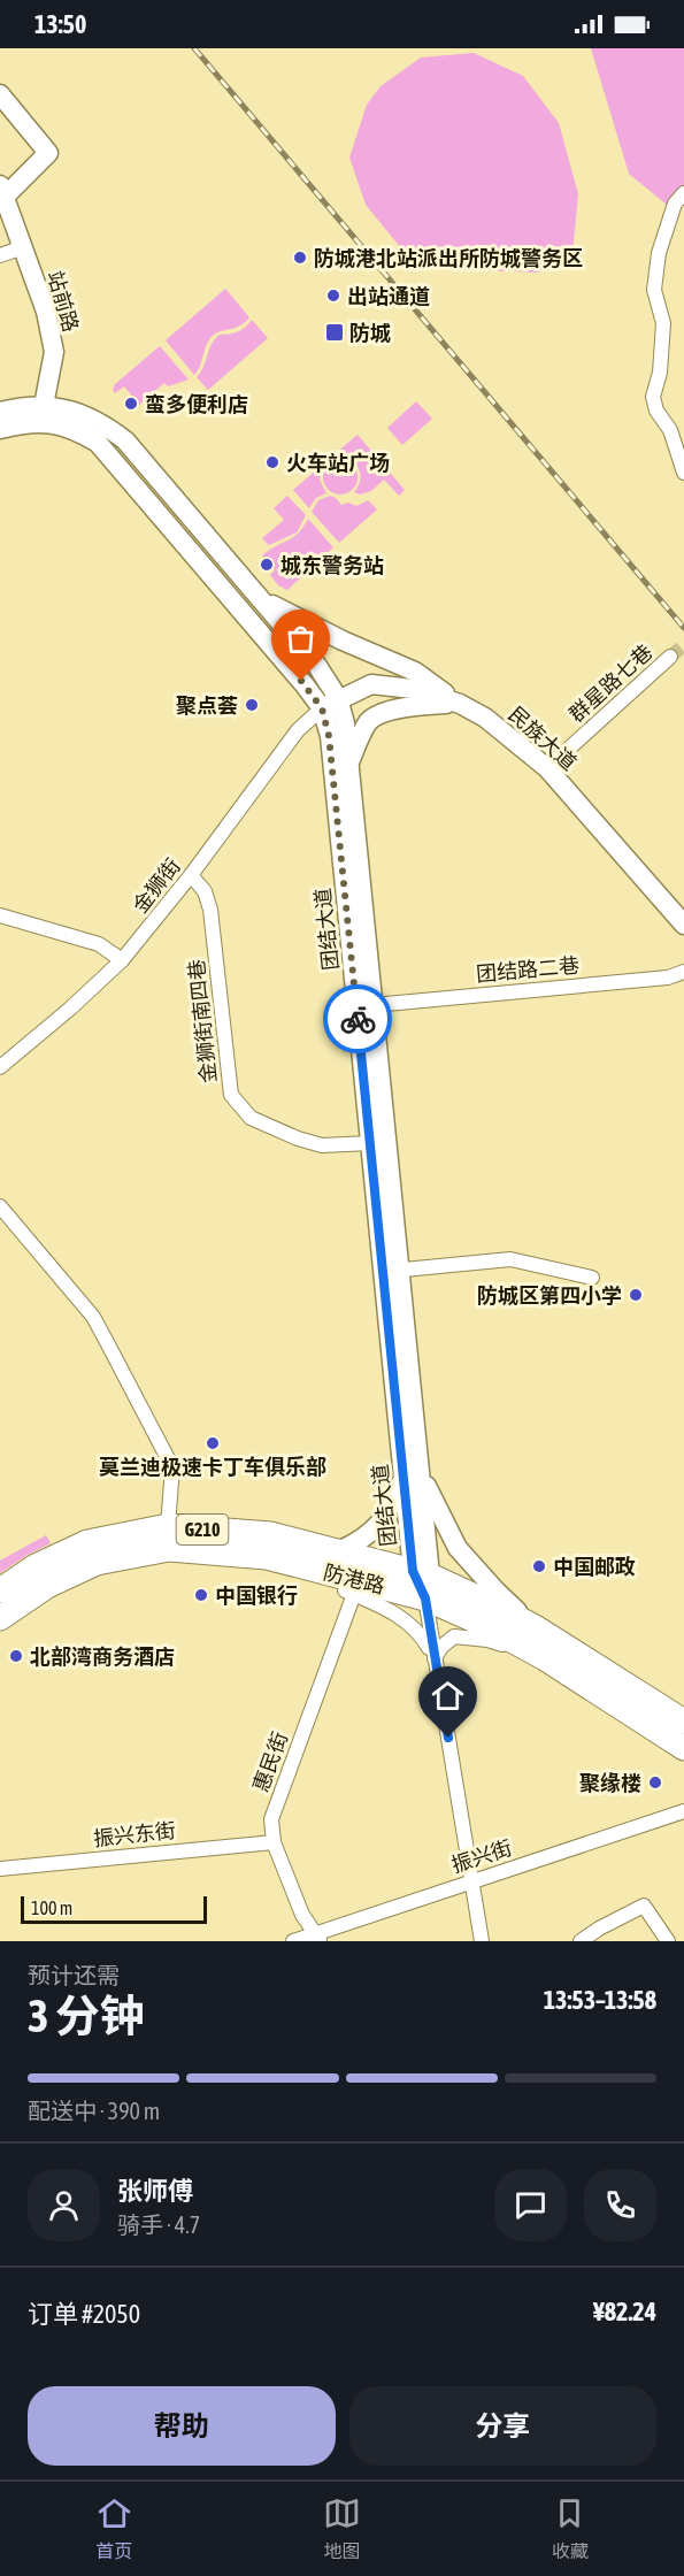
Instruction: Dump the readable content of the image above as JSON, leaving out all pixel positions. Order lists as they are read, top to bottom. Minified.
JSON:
{"streets":{"highway":["G210","防港路"],"main road":["站前路","民族大道","团结大道"],"street":["群星路七巷","金狮街","团结路二巷","金狮街南四巷","惠民街","振兴东街","振兴街"]},"crossings":[["站前路","团结大道"],["群星路七巷","民族大道"],["民族大道","金狮街"],["民族大道","团结大道"],["金狮街","团结大道"],["金狮街","金狮街南四巷"],["团结大道","团结路二巷"],["团结大道","金狮街南四巷"],["团结大道","防港路"],["惠民街","振兴东街"],["惠民街","振兴街"]],"places":{"other":["防城港北站派出所防城警务区","出站通道","蛮多便利店","火车站广场","城东警务站","聚点荟","防城区第四小学","莫兰迪极速卡丁车俱乐部","中国邮政","中国银行","北部湾商务酒店","聚缘楼"],"transit":["防城"]},"scale_bar":"100 m","page":{"status":"13:50","scale":"100 m","heading":["3 分钟","预计还需","13:53–13:58"],"panel":["张师傅","骑手 · 4.7","订单 #2050","¥82.24"],"bar":"配送中 · 390 m","buttons":["帮助","分享"],"tabs":["首页","地图","收藏"]}}
